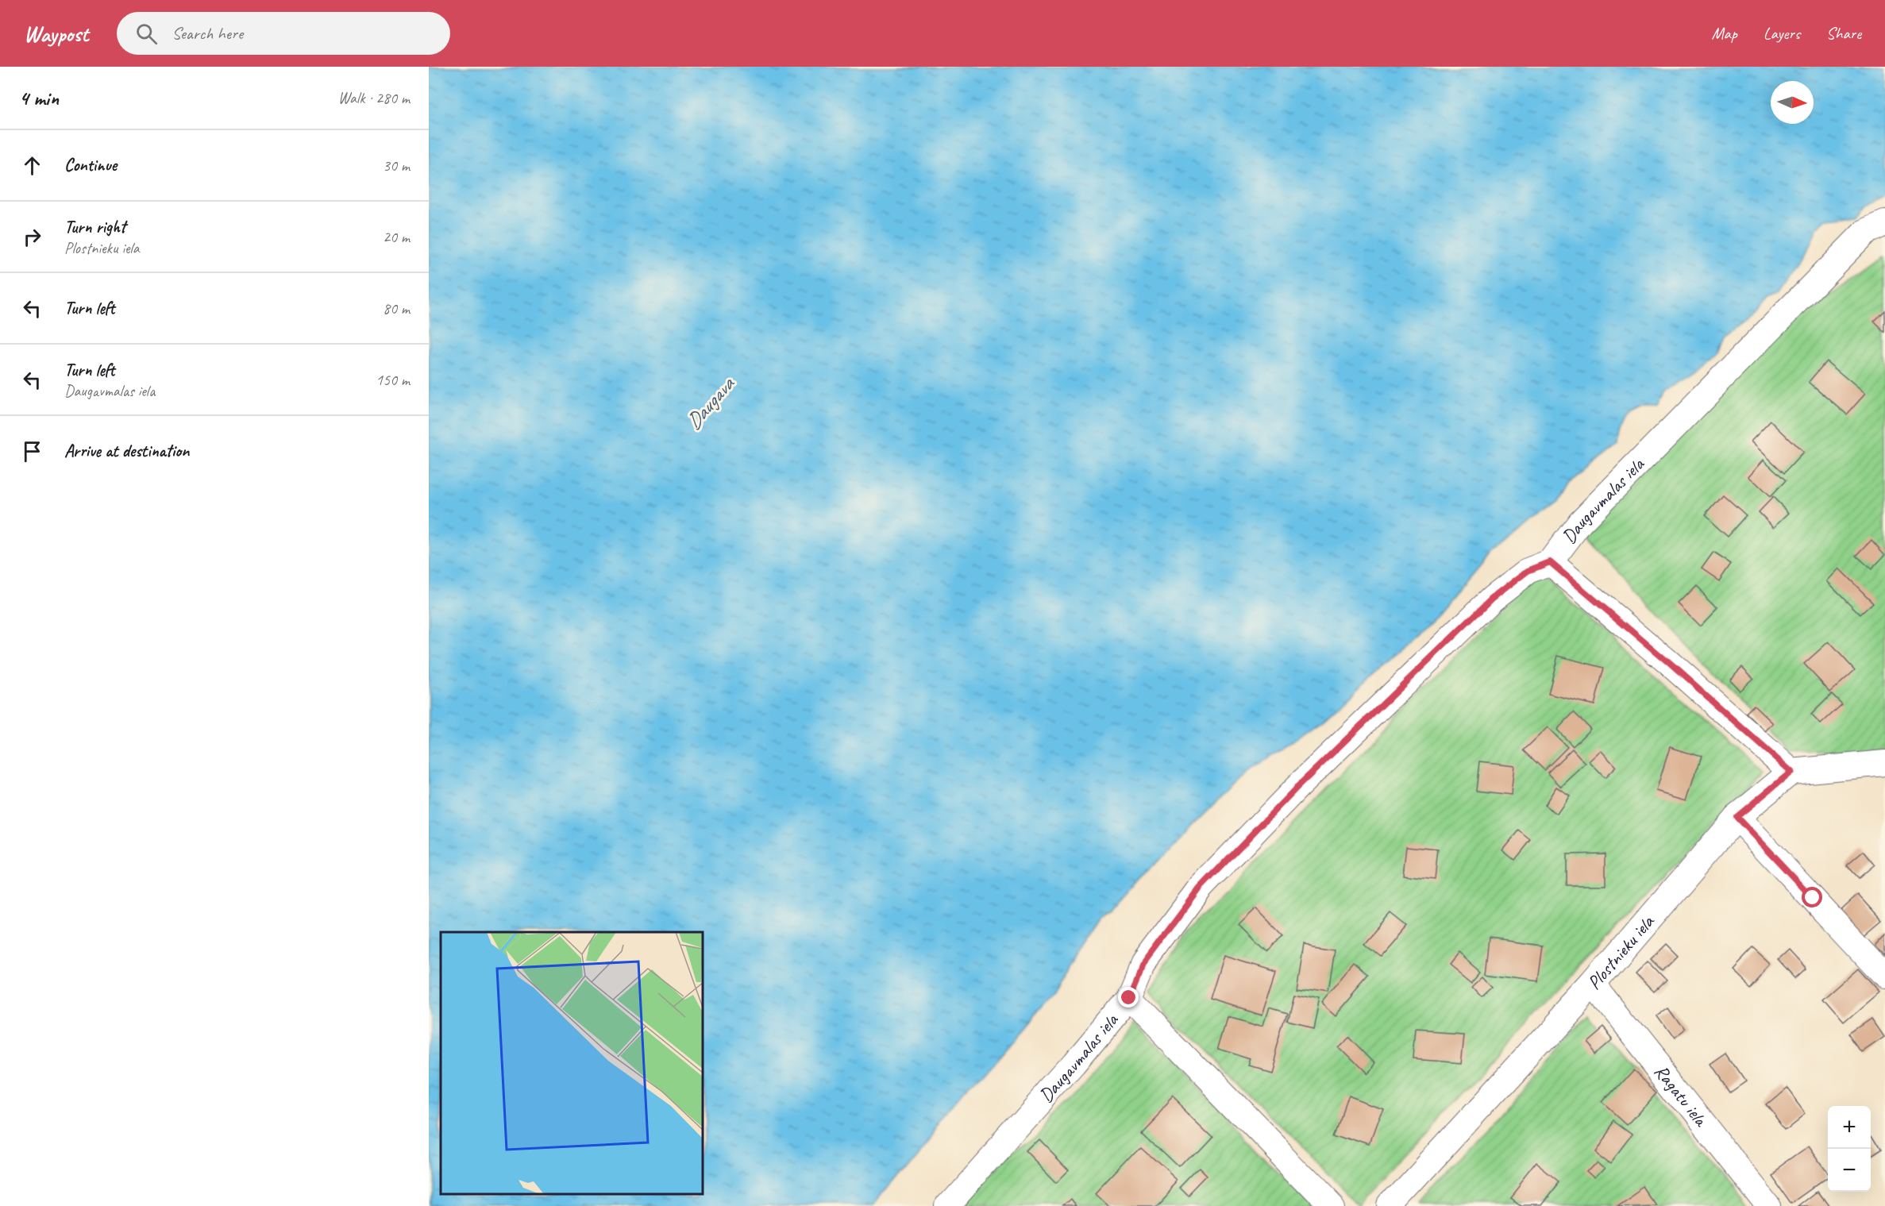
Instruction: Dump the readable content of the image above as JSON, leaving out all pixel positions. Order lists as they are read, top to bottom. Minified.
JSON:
{"streets":{"street":["Daugavmalas iela","Plostnieku iela","Ragatu iela"]},"crossings":[["Plostnieku iela","Ragatu iela"]],"water":["Daugava"],"north":"right","page":{"header":"Waypost","search":"Search here","nav":["Map","Layers","Share"],"heading":["4 min","Walk · 280 m"],"list":[["Continue","30 m"],["Turn right","Plostnieku iela","20 m"],["Turn left","80 m"],["Turn left","Daugavmalas iela","150 m"],"Arrive at destination"],"map_buttons":["+","−"]}}
